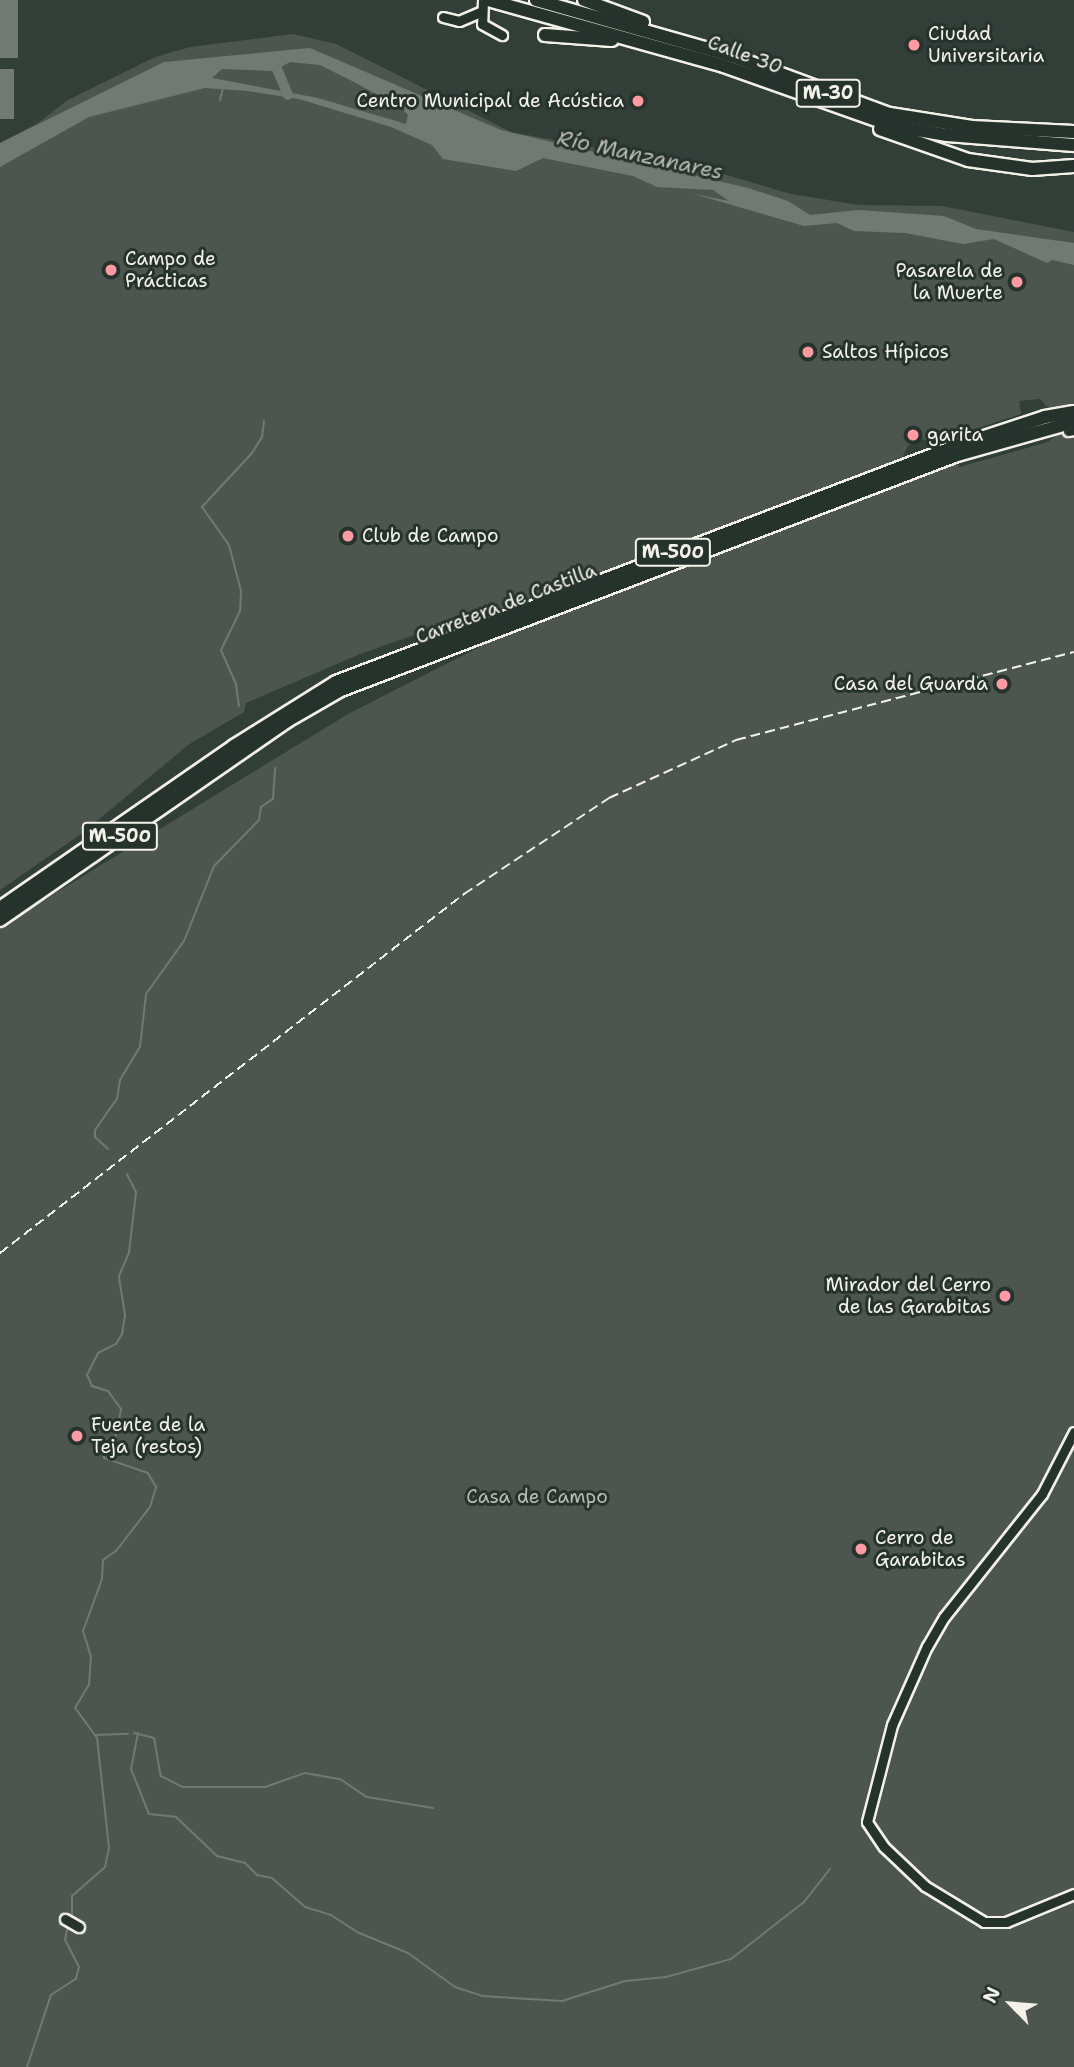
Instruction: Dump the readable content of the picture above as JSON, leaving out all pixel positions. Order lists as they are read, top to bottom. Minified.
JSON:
{"streets":{"highway":["Calle 30","M-30","M-500","Carretera de Castilla"]},"water":["Río Manzanares"],"parks":["Casa de Campo"],"places":["Ciudad Universitaria","Centro Municipal de Acústica","Campo de Prácticas","Pasarela de la Muerte","Saltos Hípicos","garita","Club de Campo","Casa del Guarda","Mirador del Cerro de las Garabitas","Fuente de la Teja (restos)","Cerro de Garabitas"],"north":"top left"}
